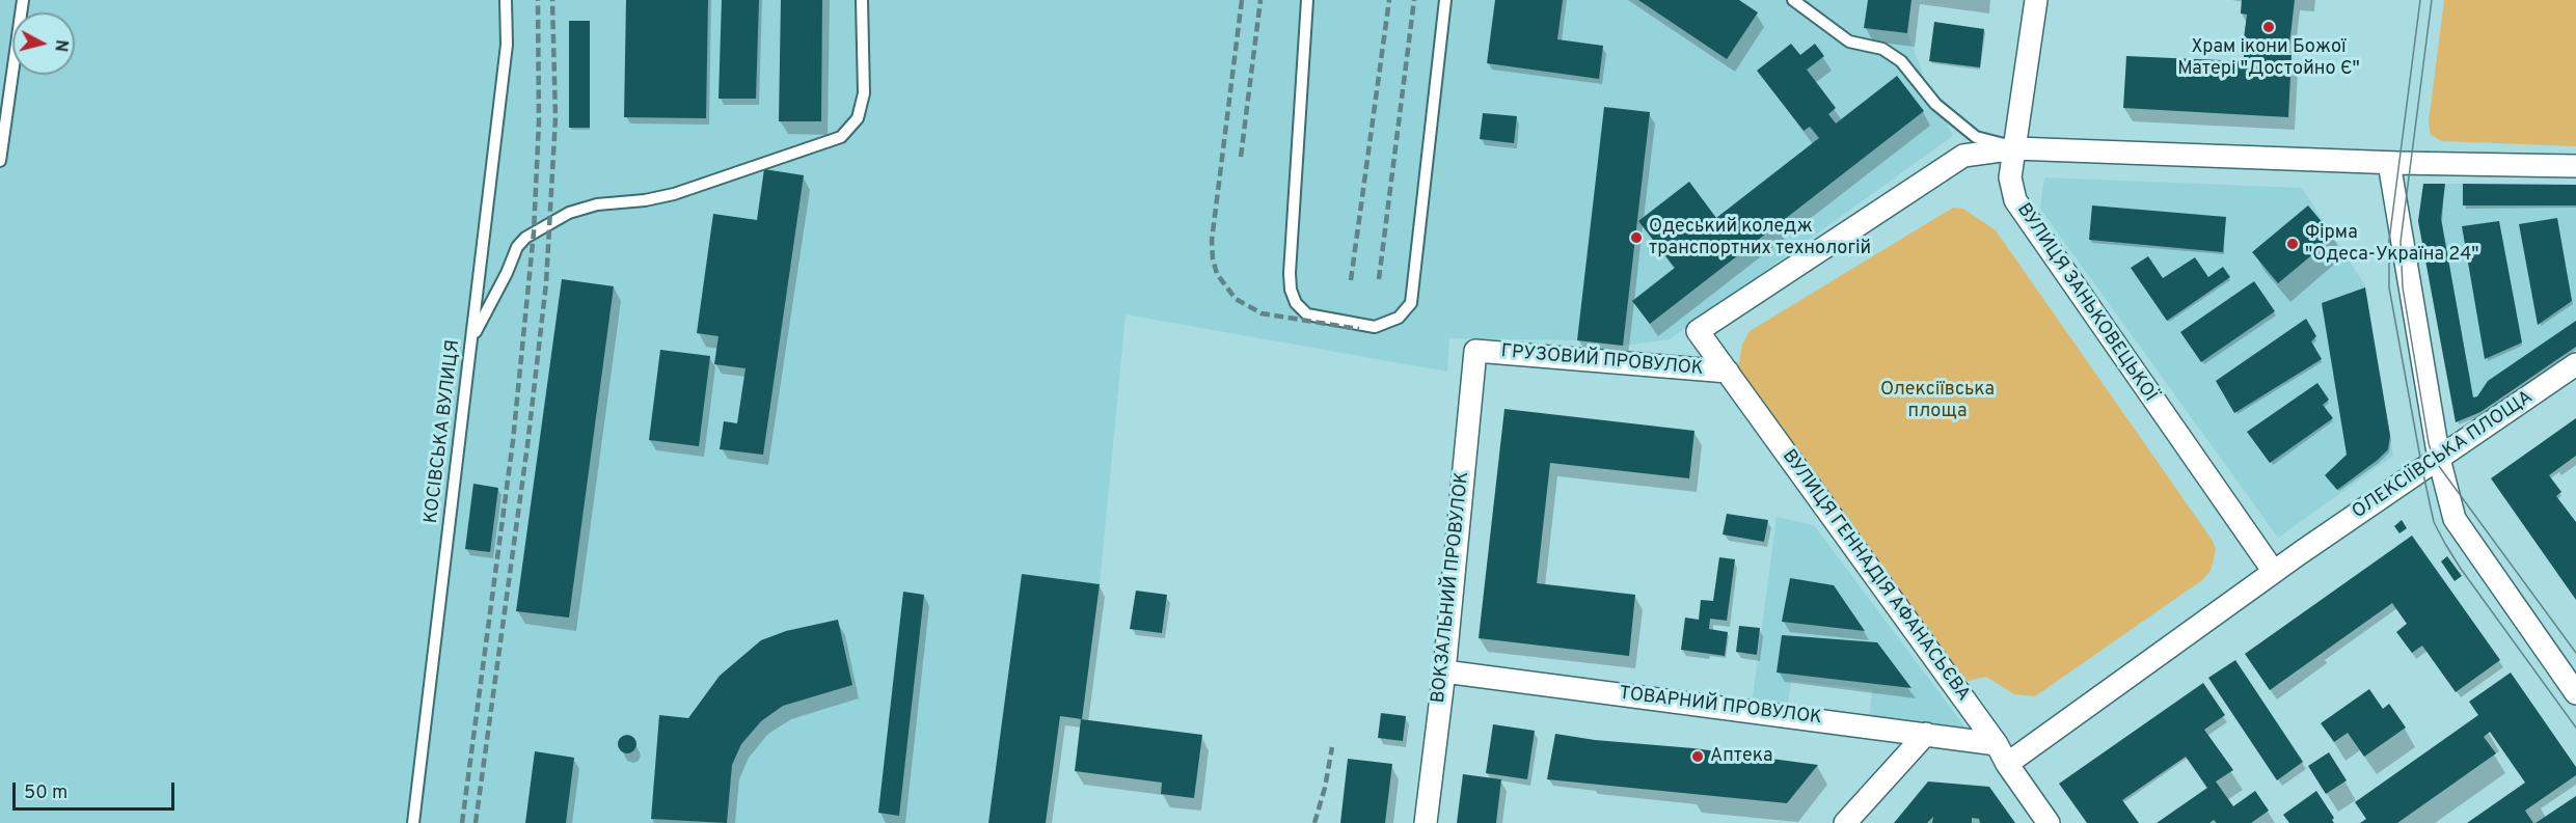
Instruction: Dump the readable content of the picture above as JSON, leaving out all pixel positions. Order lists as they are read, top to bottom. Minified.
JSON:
{"streets":{"street":["ВУЛИЦЯ ЗАНЬКОВЕЦЬКОЇ","ГРУЗОВИЙ ПРОВУЛОК","ОЛЕКСІЇВСЬКА ПЛОЩА","ВУЛИЦЯ ГЕННАДІЯ АФАНАСЬЄВА","ВОКЗАЛЬНИЙ ПРОВУЛОК","ТОВАРНИЙ ПРОВУЛОК"],"lane":["КОСІВСЬКА ВУЛИЦЯ"]},"crossings":[["ВУЛИЦЯ ЗАНЬКОВЕЦЬКОЇ","ОЛЕКСІЇВСЬКА ПЛОЩА"],["ВУЛИЦЯ ЗАНЬКОВЕЦЬКОЇ","ВУЛИЦЯ ГЕННАДІЯ АФАНАСЬЄВА"],["ГРУЗОВИЙ ПРОВУЛОК","ВУЛИЦЯ ГЕННАДІЯ АФАНАСЬЄВА"],["ГРУЗОВИЙ ПРОВУЛОК","ВОКЗАЛЬНИЙ ПРОВУЛОК"],["ОЛЕКСІЇВСЬКА ПЛОЩА","ВУЛИЦЯ ГЕННАДІЯ АФАНАСЬЄВА"],["ВУЛИЦЯ ГЕННАДІЯ АФАНАСЬЄВА","ТОВАРНИЙ ПРОВУЛОК"],["ВОКЗАЛЬНИЙ ПРОВУЛОК","ТОВАРНИЙ ПРОВУЛОК"]],"parks":["Олексіївська площа"],"places":["Храм ікони Божої Матері \"Достойно Є\"","Одеський коледж транспортних технологій","Фірма \"Одеса-Україна 24\"","Аптека"],"scale_bar":"50 m","north":"right"}
